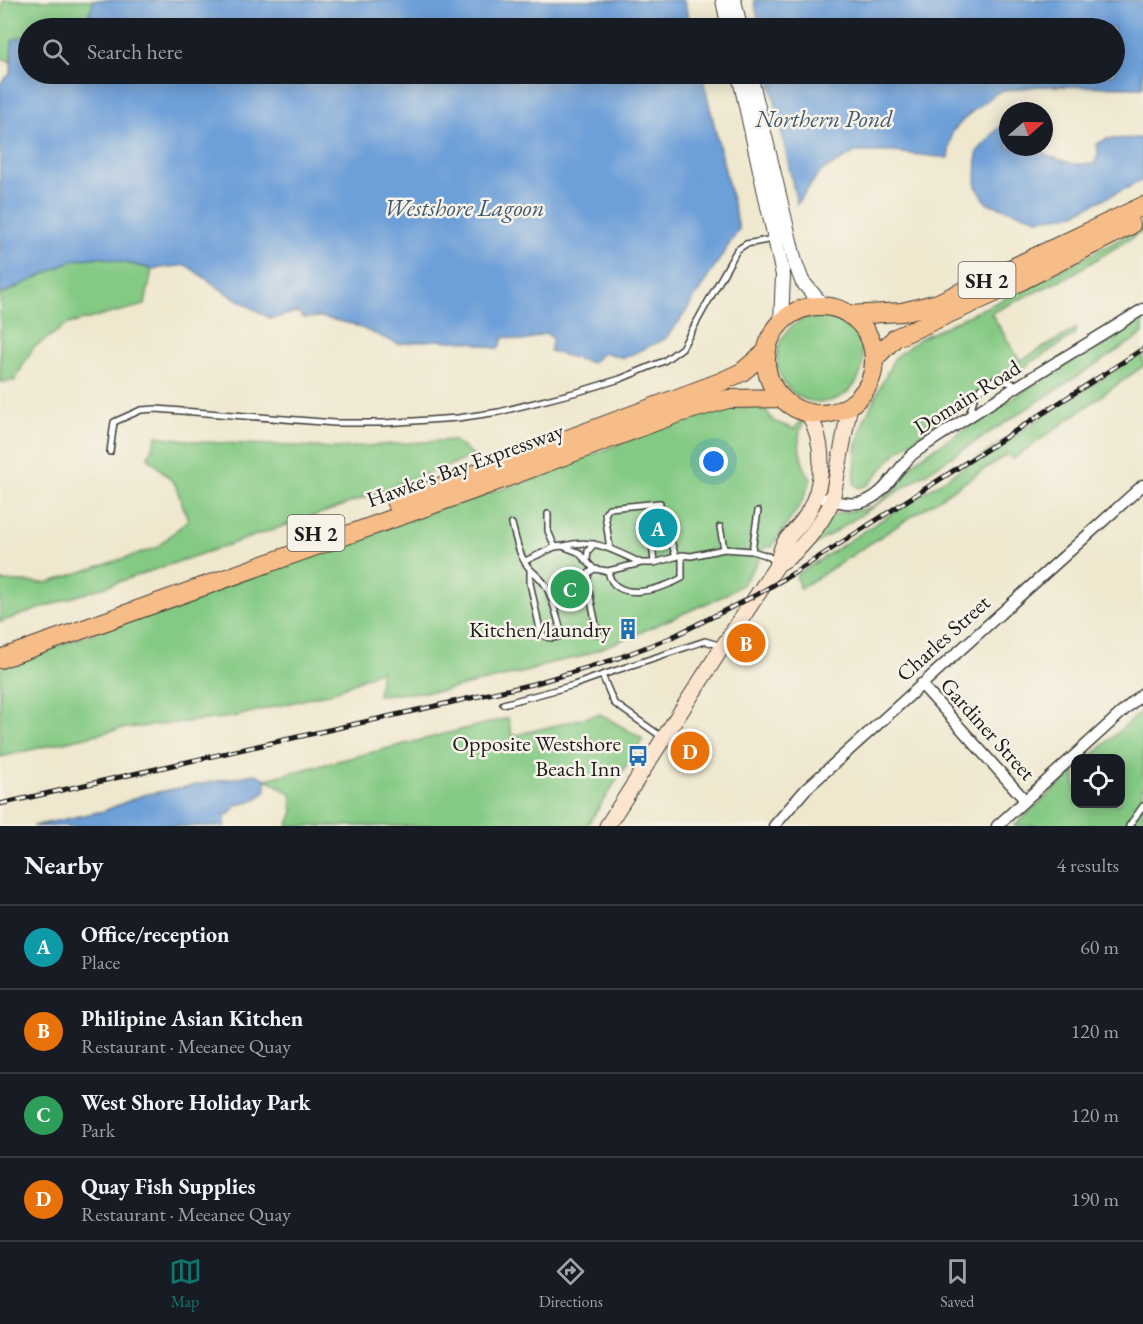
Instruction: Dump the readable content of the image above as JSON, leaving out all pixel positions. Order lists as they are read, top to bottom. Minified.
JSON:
{"streets":{"highway":["SH 2","Hawke's Bay Expressway"],"street":["Domain Road","Charles Street","Gardiner Street"]},"crossings":[["SH 2","Hawke's Bay Expressway"],["Charles Street","Gardiner Street"]],"water":["Northern Pond","Westshore Lagoon"],"places":{"building":["Kitchen/laundry"],"bus stop":["Opposite Westshore Beach Inn"]},"north":"right","page":{"search":"Search here","pins":["A","C","B","D"],"heading":["Nearby","4 results"],"list":[{"mark":"A","name":"Office/reception","note":"Place","value":"60 m"},{"mark":"B","name":"Philipine Asian Kitchen","note":"Restaurant · Meeanee Quay","value":"120 m"},{"mark":"C","name":"West Shore Holiday Park","note":"Park","value":"120 m"},{"mark":"D","name":"Quay Fish Supplies","note":"Restaurant · Meeanee Quay","value":"190 m"}],"nav":["Map","Directions","Saved"]}}
